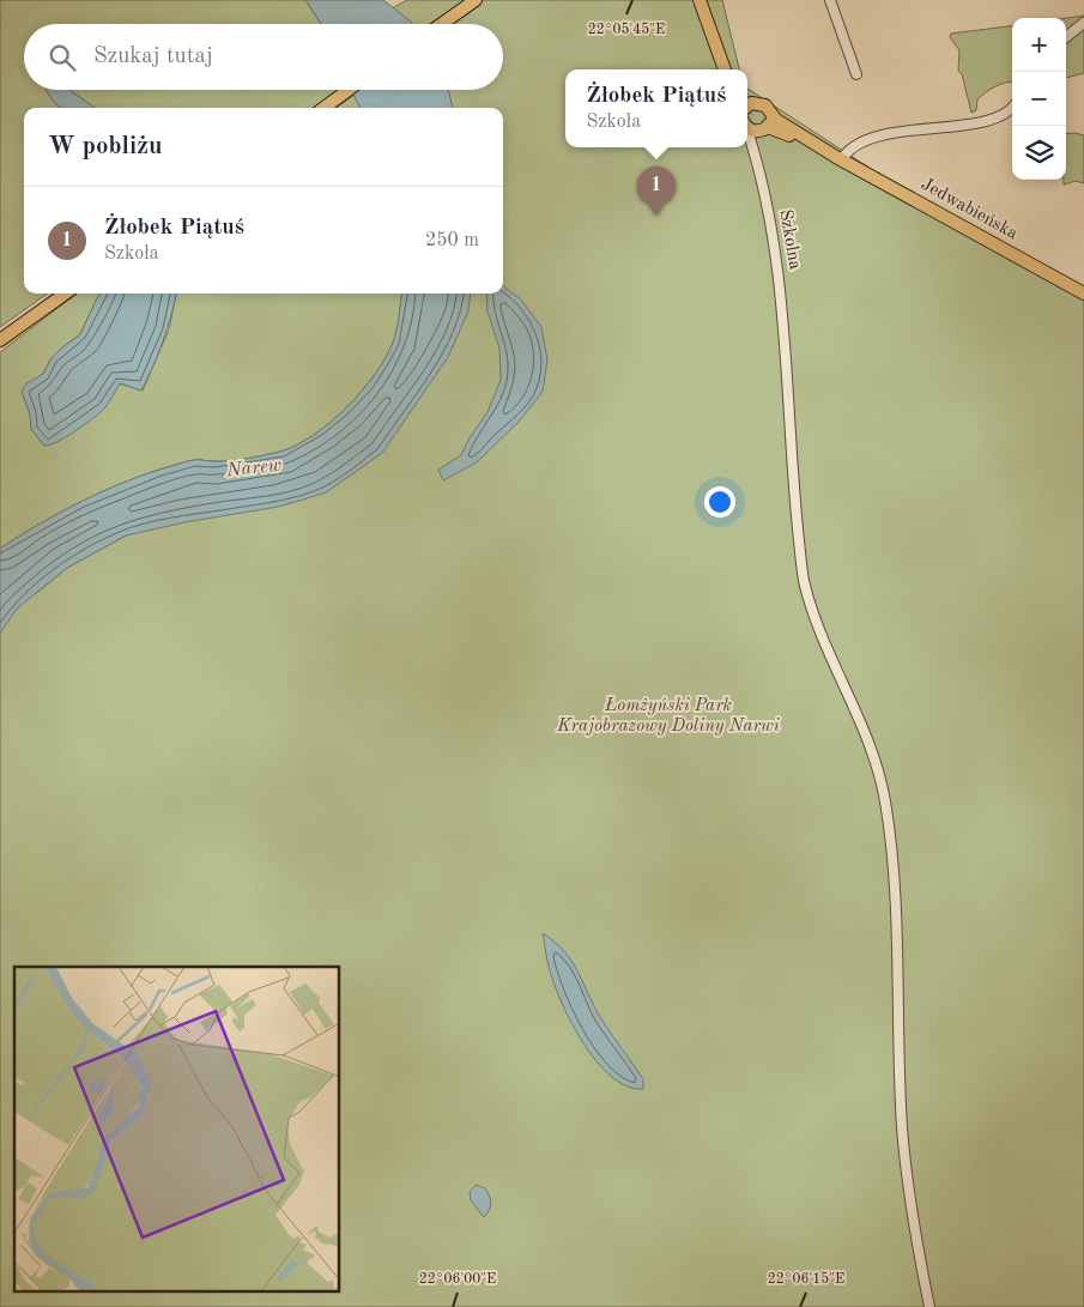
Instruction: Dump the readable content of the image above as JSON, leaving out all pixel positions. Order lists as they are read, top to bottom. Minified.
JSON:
{"streets":{"main road":["Jedwabieńska"],"street":["Szkolna"]},"crossings":[["Jedwabieńska","Szkolna"]],"water":["Narew"],"parks":["Łomżyński Park Krajobrazowy Doliny Narwi"],"page":{"map_buttons":["+","−"],"search":"Szukaj tutaj","popup":["Żłobek Piątuś","Szkoła"],"heading":"W pobliżu","pins":"1","list":[{"mark":"1","name":"Żłobek Piątuś","note":"Szkoła","value":"250 m"}]},"coordinates":["22°05'45\"E","22°06'00\"E","22°06'15\"E"]}
